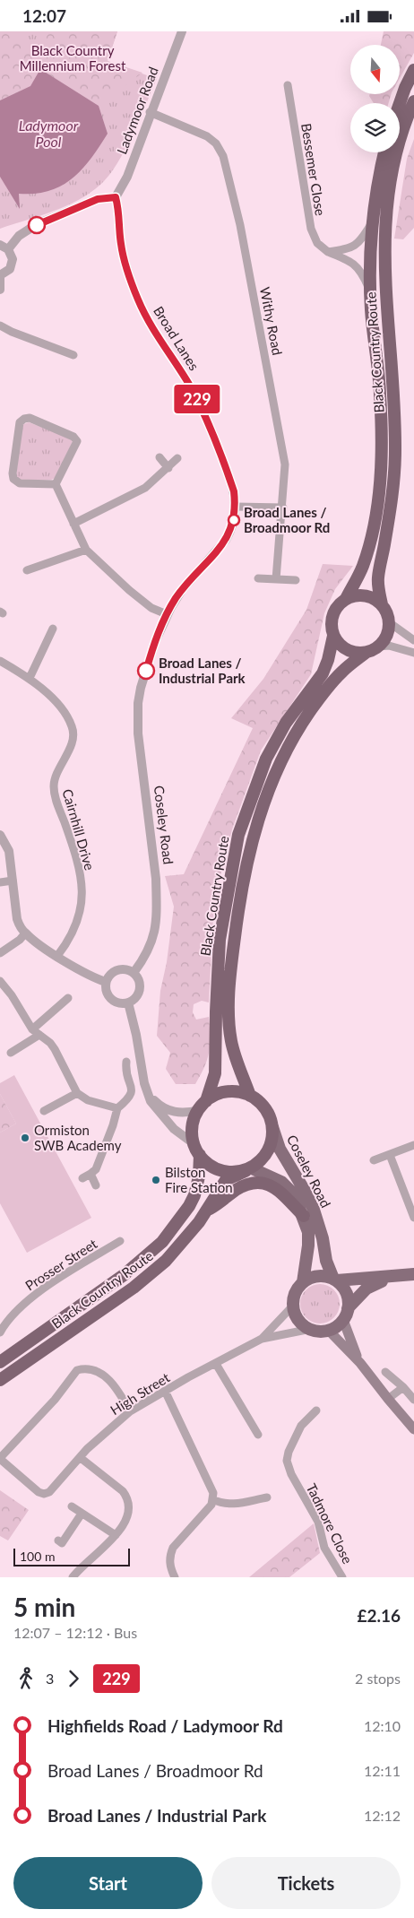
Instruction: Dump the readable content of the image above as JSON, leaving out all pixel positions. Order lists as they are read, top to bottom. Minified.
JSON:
{"streets":{"highway":["Black Country Route"],"main road":["Coseley Road"],"street":["Ladymoor Road","Bessemer Close","Withy Road","Broad Lanes","Cairnhill Drive","Prosser Street","High Street","Tadmore Close"]},"crossings":[["Ladymoor Road","Withy Road"],["Ladymoor Road","Broad Lanes"],["Bessemer Close","Black Country Route"],["Broad Lanes","Coseley Road"],["Black Country Route","Coseley Road"],["Coseley Road","High Street"]],"water":["Ladymoor Pool"],"parks":["Black Country Millennium Forest"],"places":["Broad Lanes / Broadmoor Rd","Broad Lanes / Industrial Park","Ormiston SWB Academy","Bilston Fire Station"],"lines":["bus line 229"],"scale_bar":"100 m","north":"bottom","page":{"status":"12:07","on_map":"229","scale":"100 m","heading":["5 min","12:07 – 12:12 · Bus","£2.16"],"legs":["3","229","2 stops"],"list":[{"name":"Highfields Road / Ladymoor Rd","value":"12:10"},{"name":"Broad Lanes / Broadmoor Rd","value":"12:11"},{"name":"Broad Lanes / Industrial Park","value":"12:12"}],"buttons":["Start","Tickets"]}}
